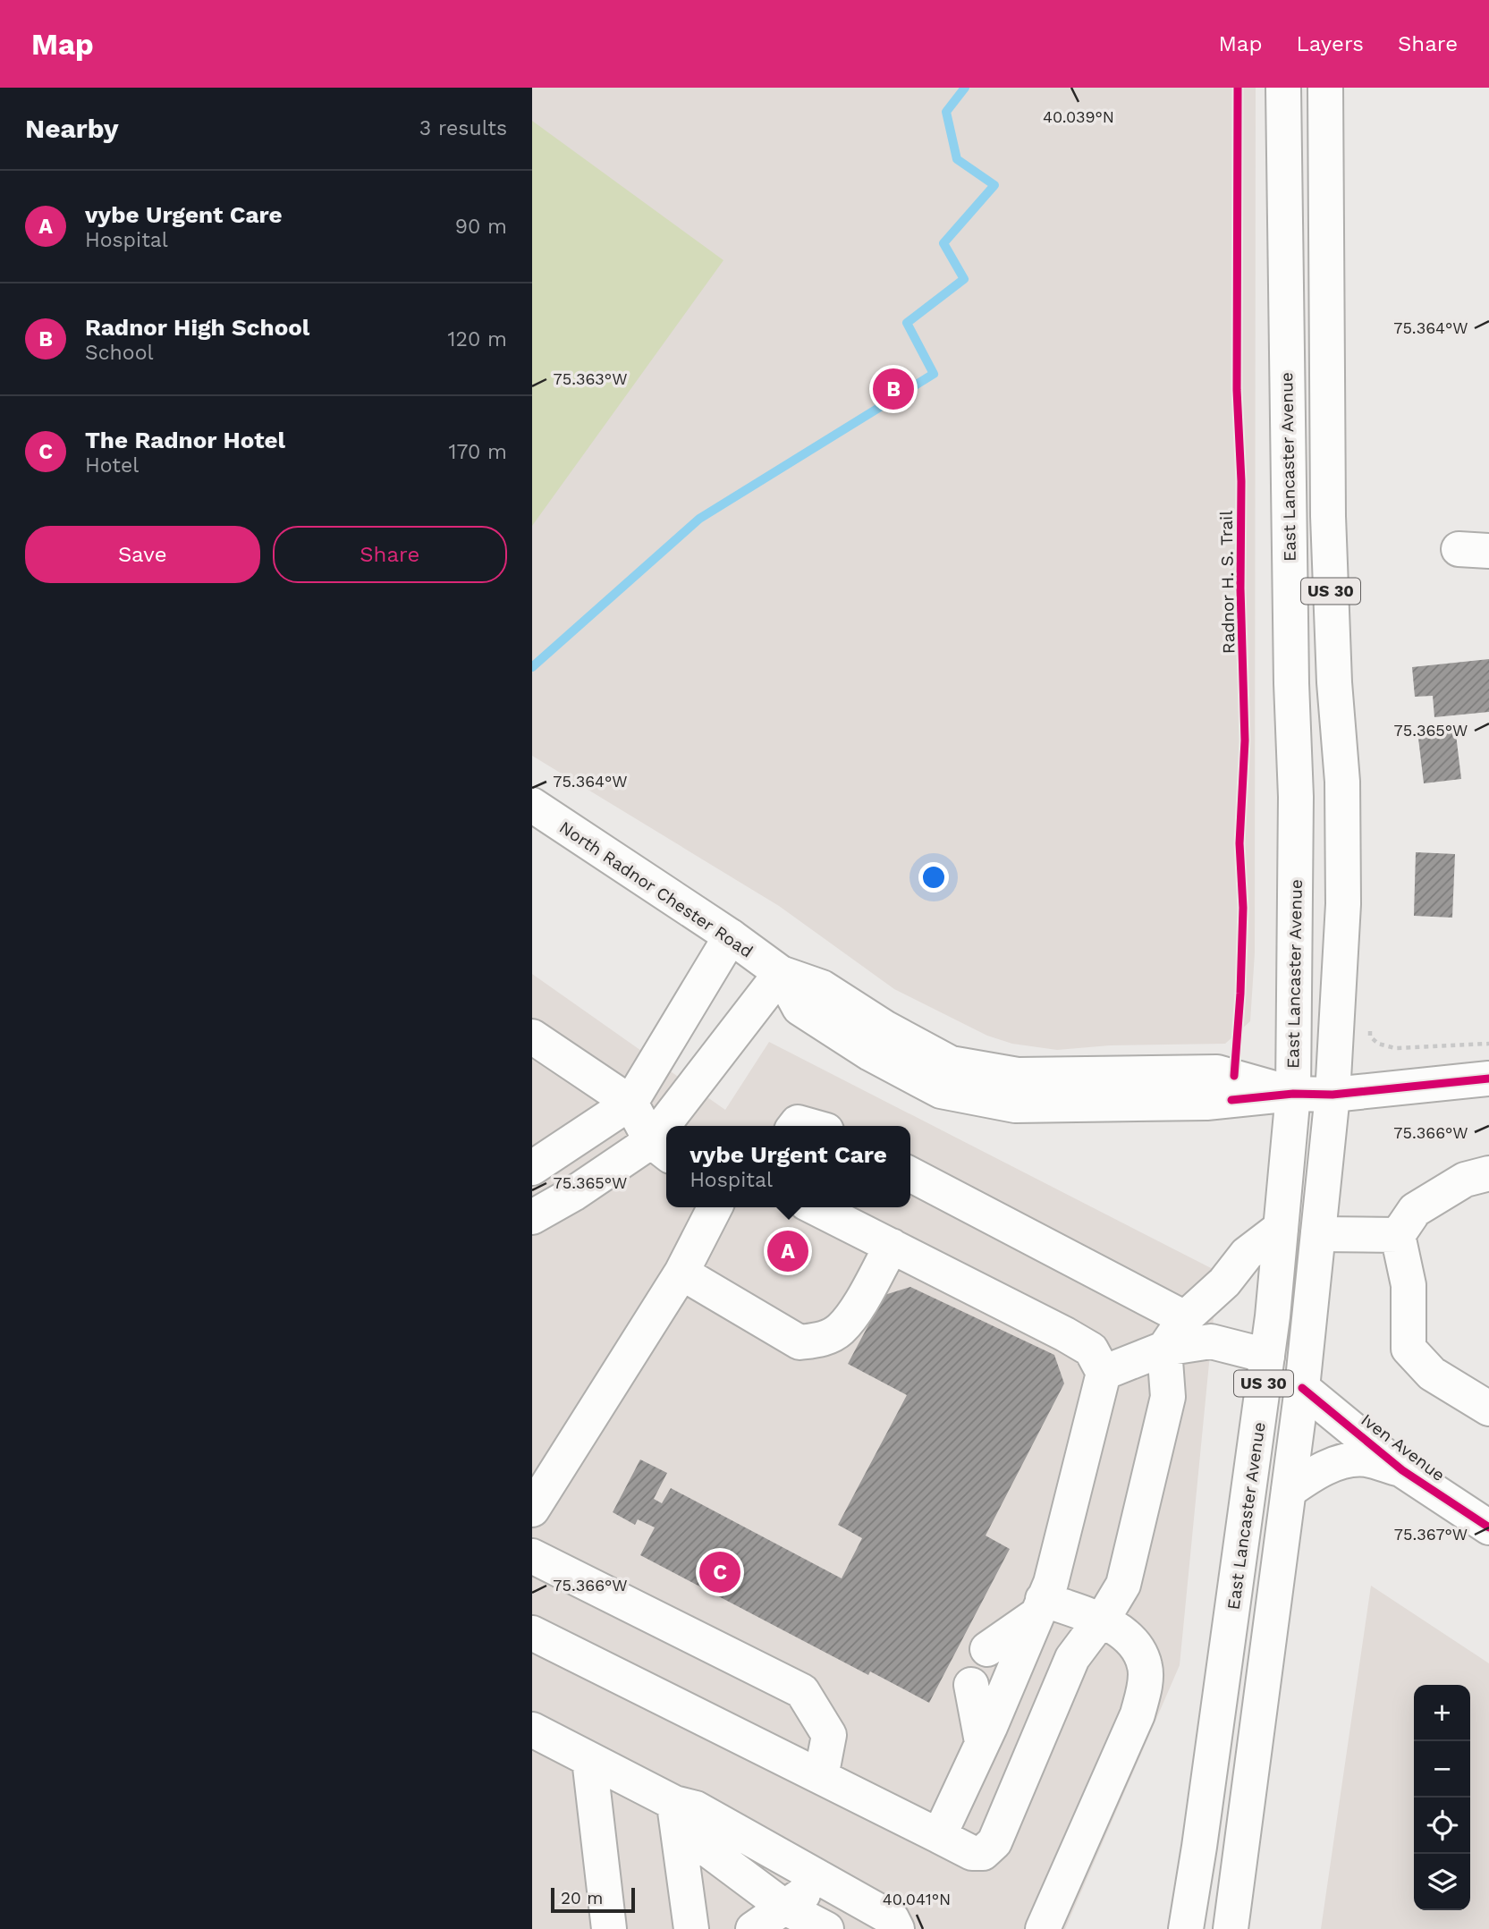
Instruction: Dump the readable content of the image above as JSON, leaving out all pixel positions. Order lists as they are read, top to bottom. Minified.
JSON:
{"streets":{"main road":["East Lancaster Avenue","US 30","North Radnor Chester Road","Iven Avenue"],"cycle path":["Radnor H. S. Trail"]},"crossings":[["East Lancaster Avenue","North Radnor Chester Road"],["US 30","North Radnor Chester Road"],["US 30","Iven Avenue"]],"scale_bar":"20 m","page":{"header":"Map","nav":["Map","Layers","Share"],"heading":["Nearby","3 results"],"list":[{"mark":"A","name":"vybe Urgent Care","note":"Hospital","value":"90 m"},{"mark":"B","name":"Radnor High School","note":"School","value":"120 m"},{"mark":"C","name":"The Radnor Hotel","note":"Hotel","value":"170 m"}],"pins":["B","A","C"],"buttons":["Save","Share"],"popup":["vybe Urgent Care","Hospital"],"map_buttons":["+","−"],"scale":"20 m"},"coordinates":["40.039°N","75.364°W","75.363°W","75.365°W","75.366°W","75.367°W","40.041°N"]}
